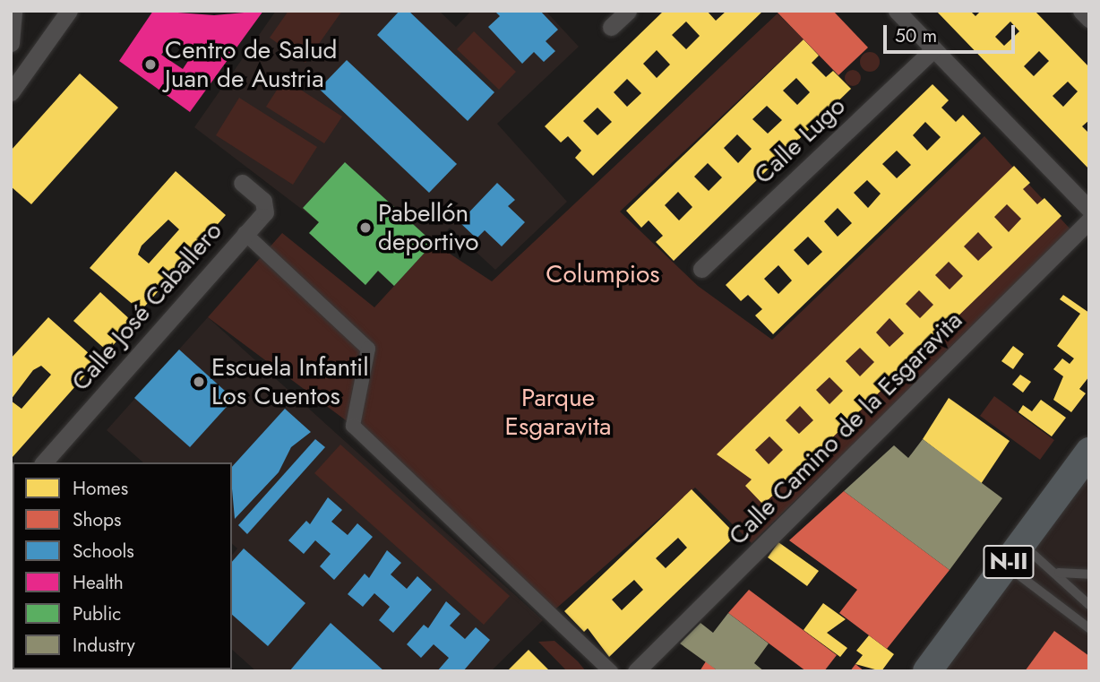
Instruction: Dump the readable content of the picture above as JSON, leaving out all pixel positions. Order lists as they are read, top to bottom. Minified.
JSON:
{"streets":{"main road":["N-II"],"street":["Calle Lugo","Calle José Caballero","Calle Camino de la Esgaravita"]},"parks":["Columpios","Parque Esgaravita"],"places":["Centro de Salud Juan de Austria","Pabellón deportivo","Escuela Infantil Los Cuentos"],"legend":["Homes","Shops","Schools","Health","Public","Industry"],"scale_bar":"50 m"}
